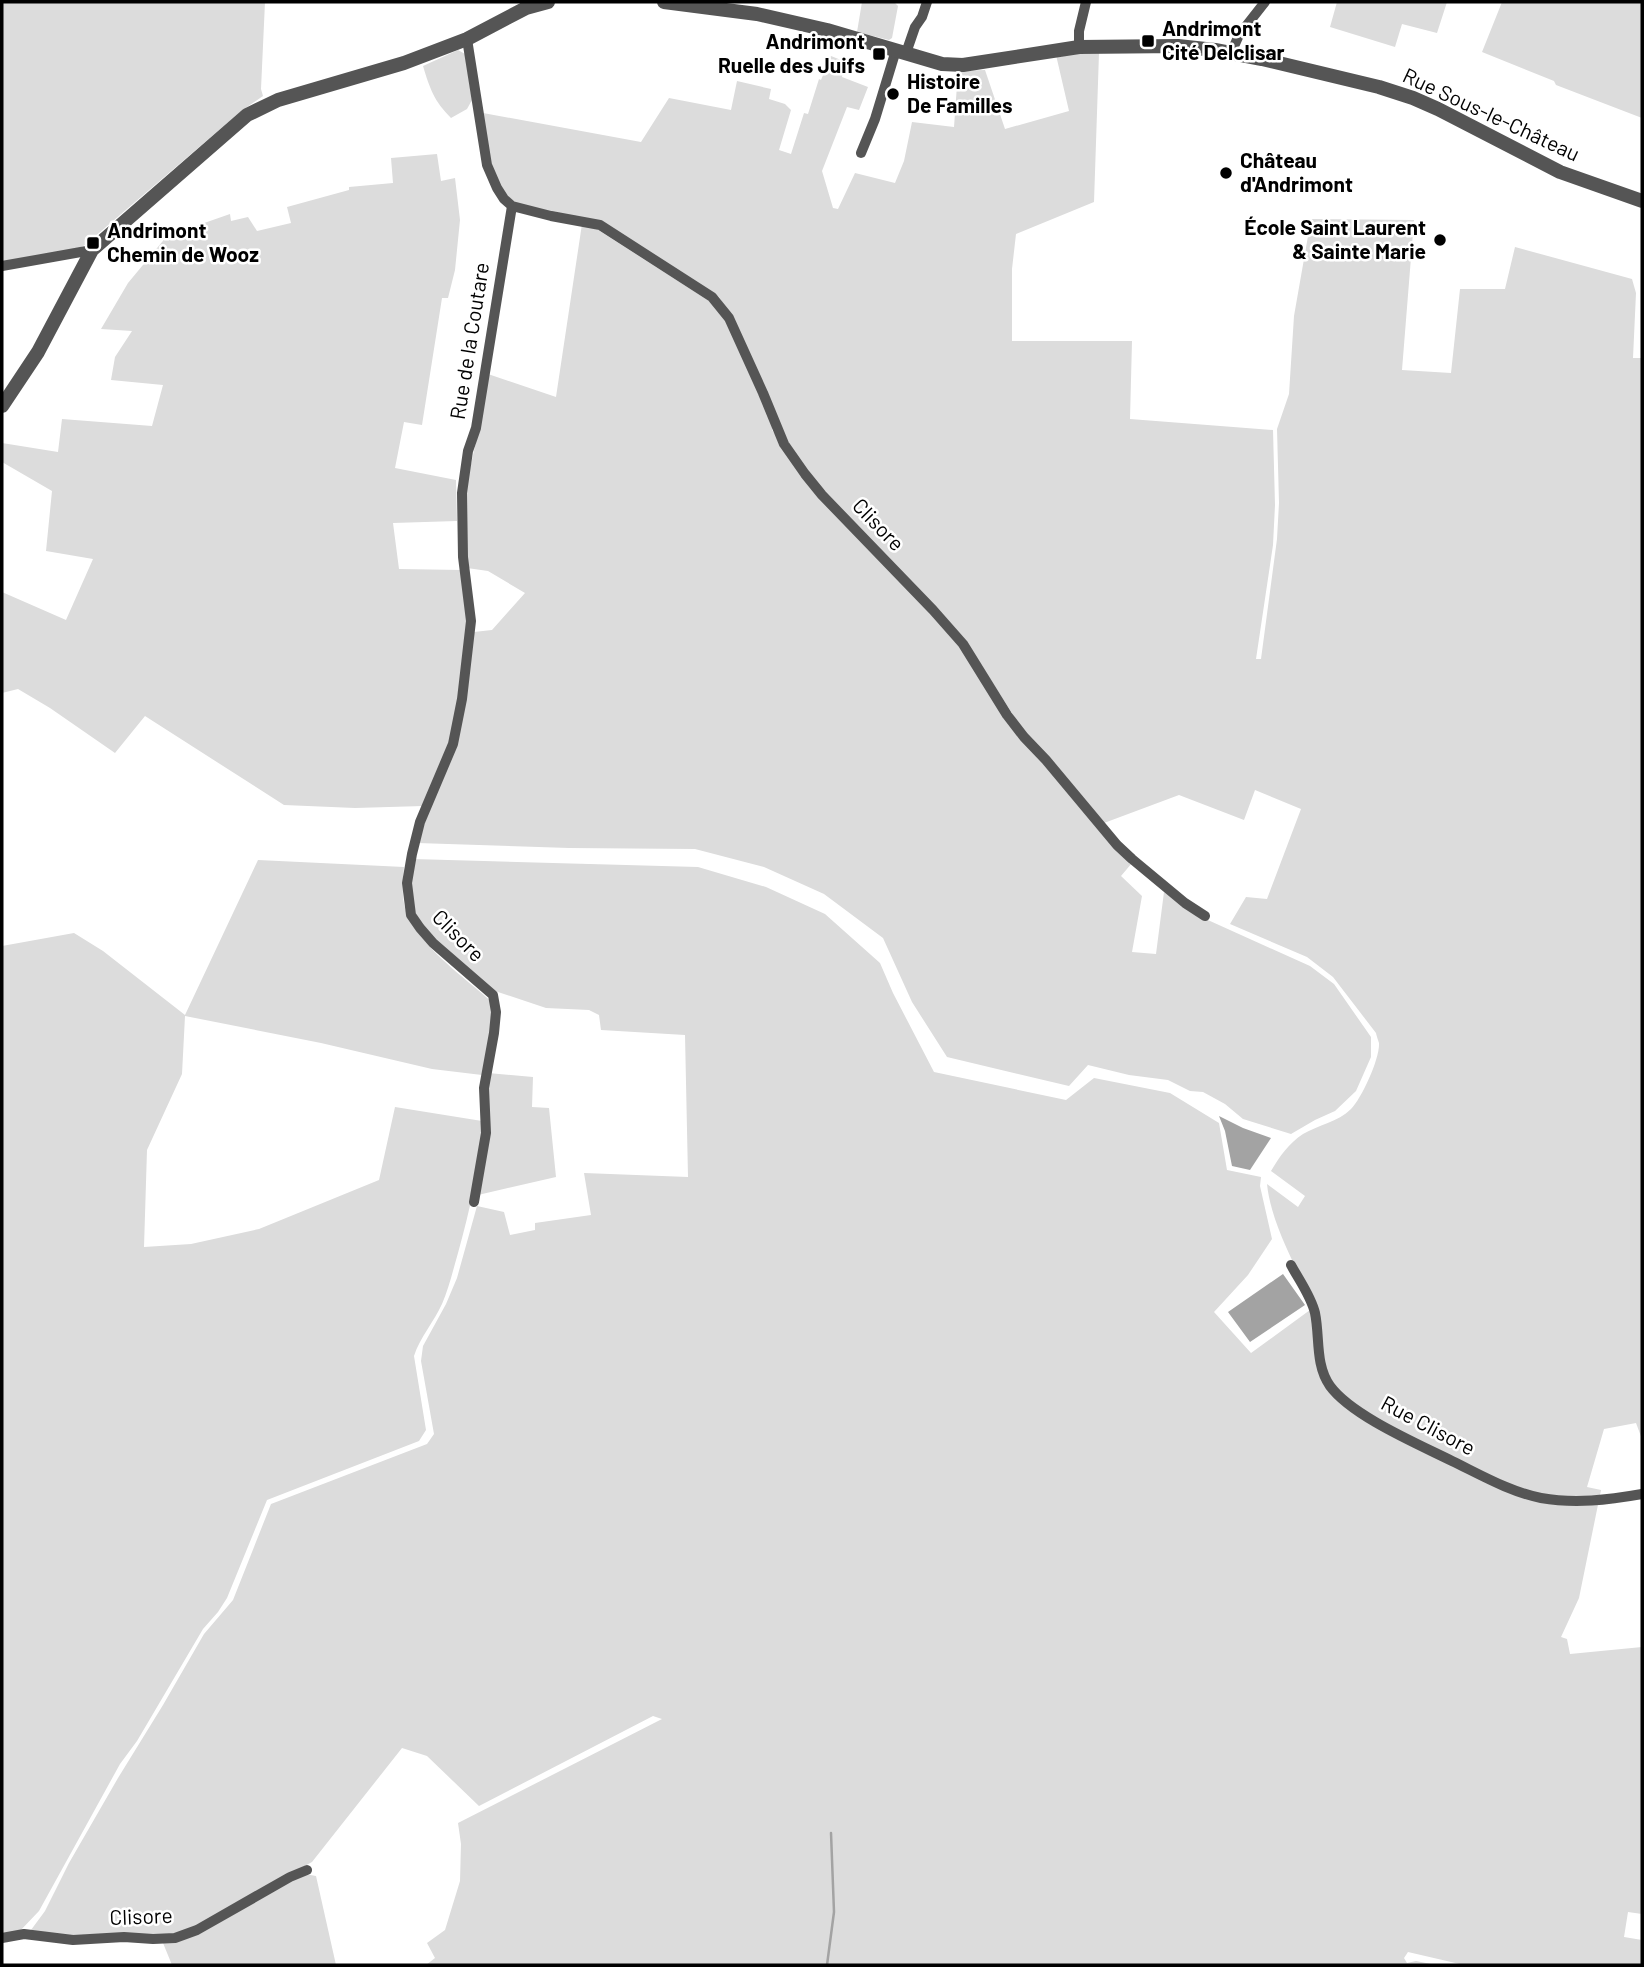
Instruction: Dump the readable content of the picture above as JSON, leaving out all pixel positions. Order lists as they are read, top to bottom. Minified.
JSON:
{"streets":{"street":["Rue Sous-le-Château","Rue de la Coutare","Clisore","Rue Clisore"]},"crossings":[["Rue de la Coutare","Clisore"]],"places":{"transit":["Andrimont Cité Delclisar","Andrimont Ruelle des Juifs","Andrimont Chemin de Wooz"],"other":["Histoire De Familles","Château d'Andrimont","École Saint Laurent & Sainte Marie"]}}
